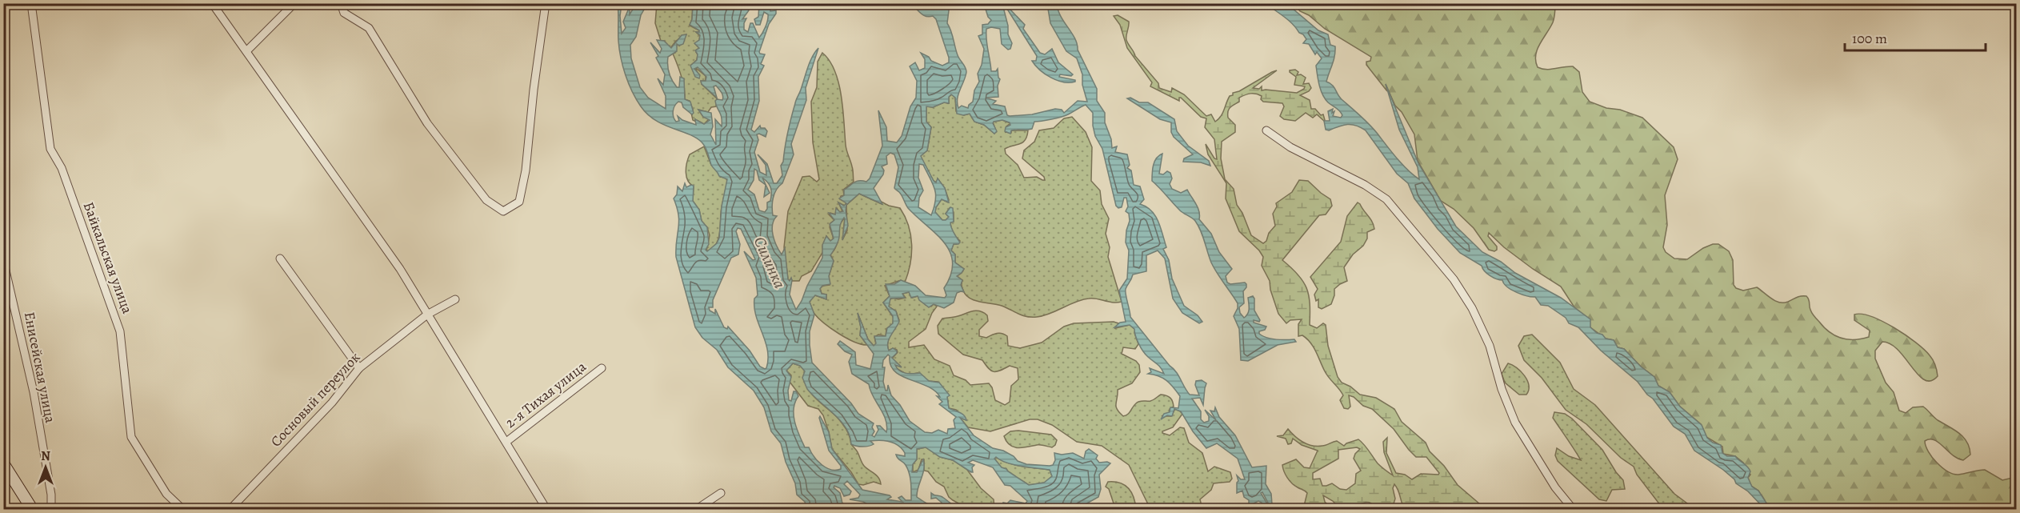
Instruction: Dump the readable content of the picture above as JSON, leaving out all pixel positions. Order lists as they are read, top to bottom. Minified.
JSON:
{"streets":{"street":["Байкальская улица","Енисейская улица","2-я Тихая улица","Сосновый переулок"]},"water":["Силинка"],"scale_bar":"100 m","north":"top"}
